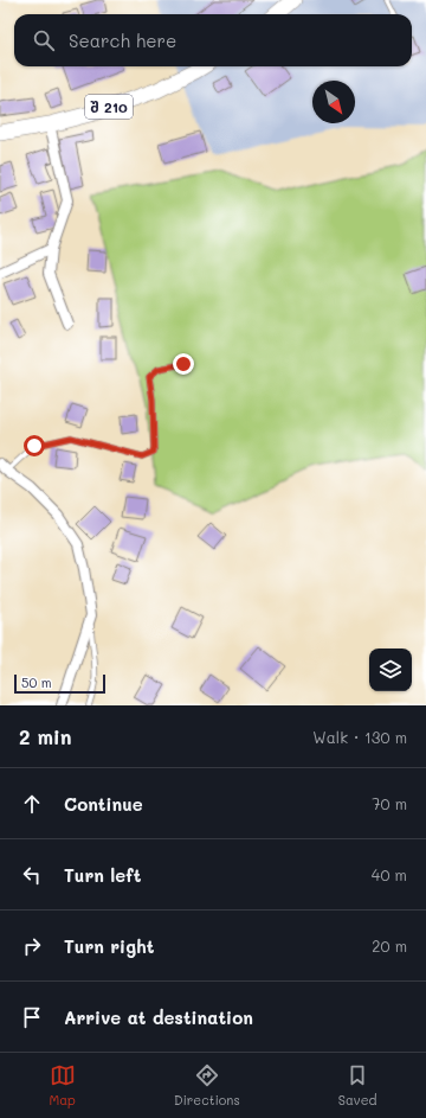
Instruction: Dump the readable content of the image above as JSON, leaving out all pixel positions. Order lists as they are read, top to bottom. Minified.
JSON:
{"streets":{"main road":["შ 210"]},"scale_bar":"50 m","north":"bottom right","page":{"search":"Search here","scale":"50 m","heading":["2 min","Walk · 130 m"],"list":[["Continue","70 m"],["Turn left","40 m"],["Turn right","20 m"],"Arrive at destination"],"nav":["Map","Directions","Saved"]}}
